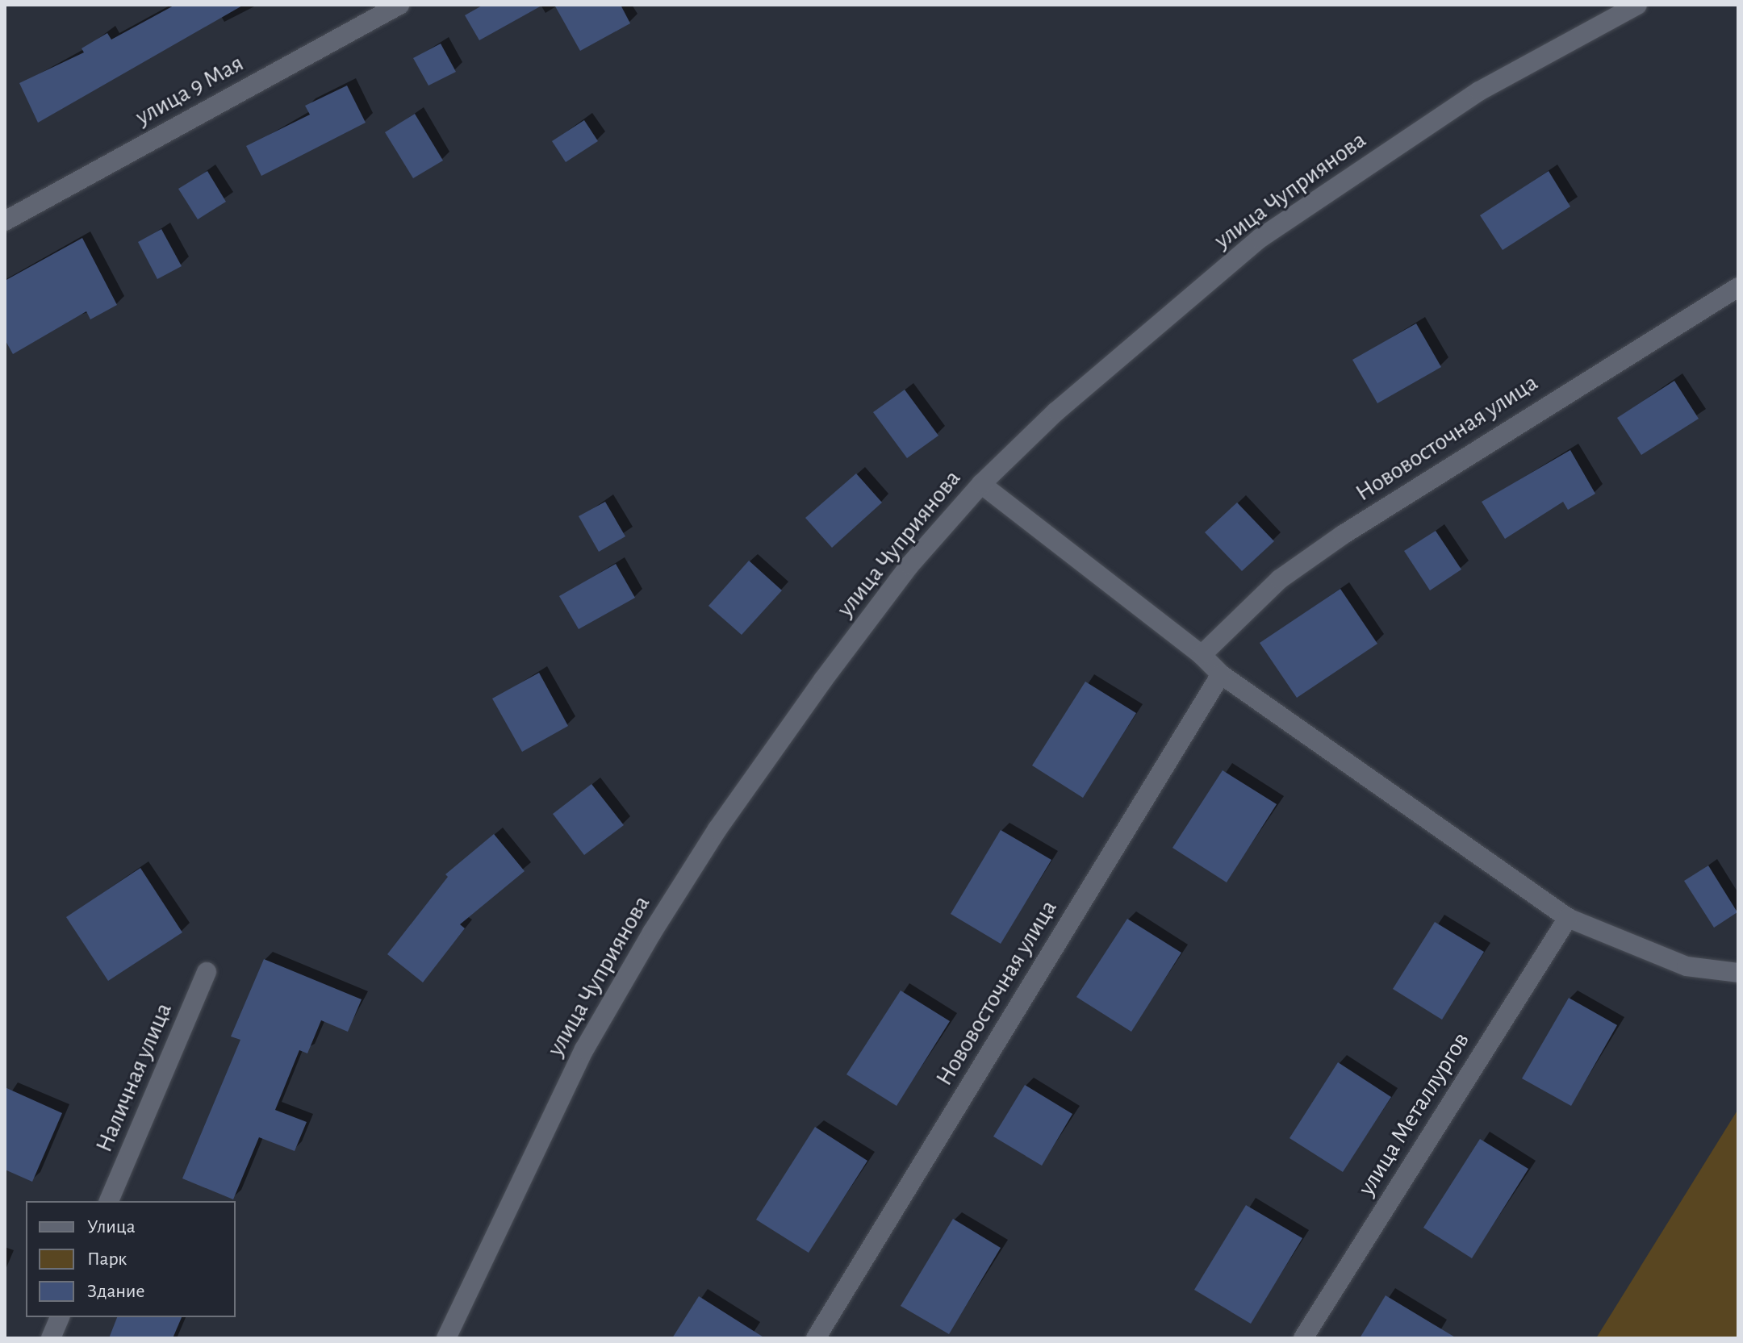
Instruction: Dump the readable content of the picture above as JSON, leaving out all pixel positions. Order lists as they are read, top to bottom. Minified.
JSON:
{"streets":{"street":["улица 9 Мая","улица Чуприянова","Нововосточная улица","Наличная улица","улица Металлургов"]},"legend":["Улица","Парк","Здание"]}
